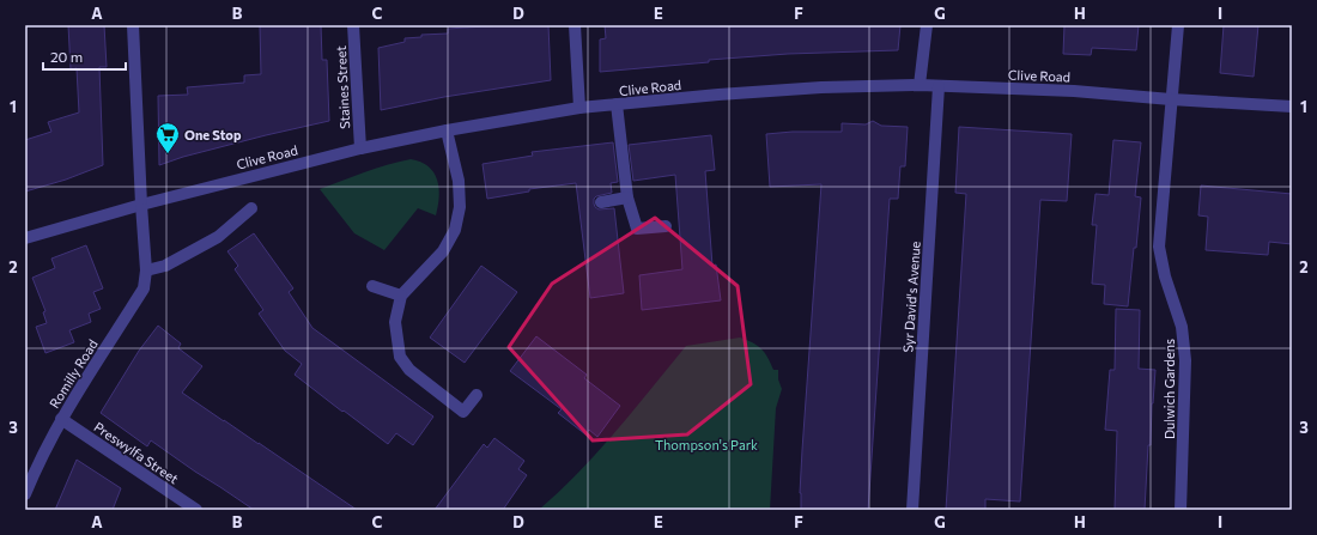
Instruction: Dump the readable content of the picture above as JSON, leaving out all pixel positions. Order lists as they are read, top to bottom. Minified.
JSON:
{"streets":{"street":["Clive Road","Staines Street","Syr David's Avenue","Romilly Road","Dulwich Gardens","Preswylfa Street"]},"crossings":[["Clive Road","Staines Street"],["Clive Road","Syr David's Avenue"],["Clive Road","Romilly Road"],["Clive Road","Dulwich Gardens"],["Romilly Road","Preswylfa Street"]],"parks":["Thompson's Park"],"places":{"supermarket":["One Stop"]},"scale_bar":"20 m","grid":{"columns":["A","B","C","D","E","F","G","H","I"],"rows":["1","2","3"]}}
